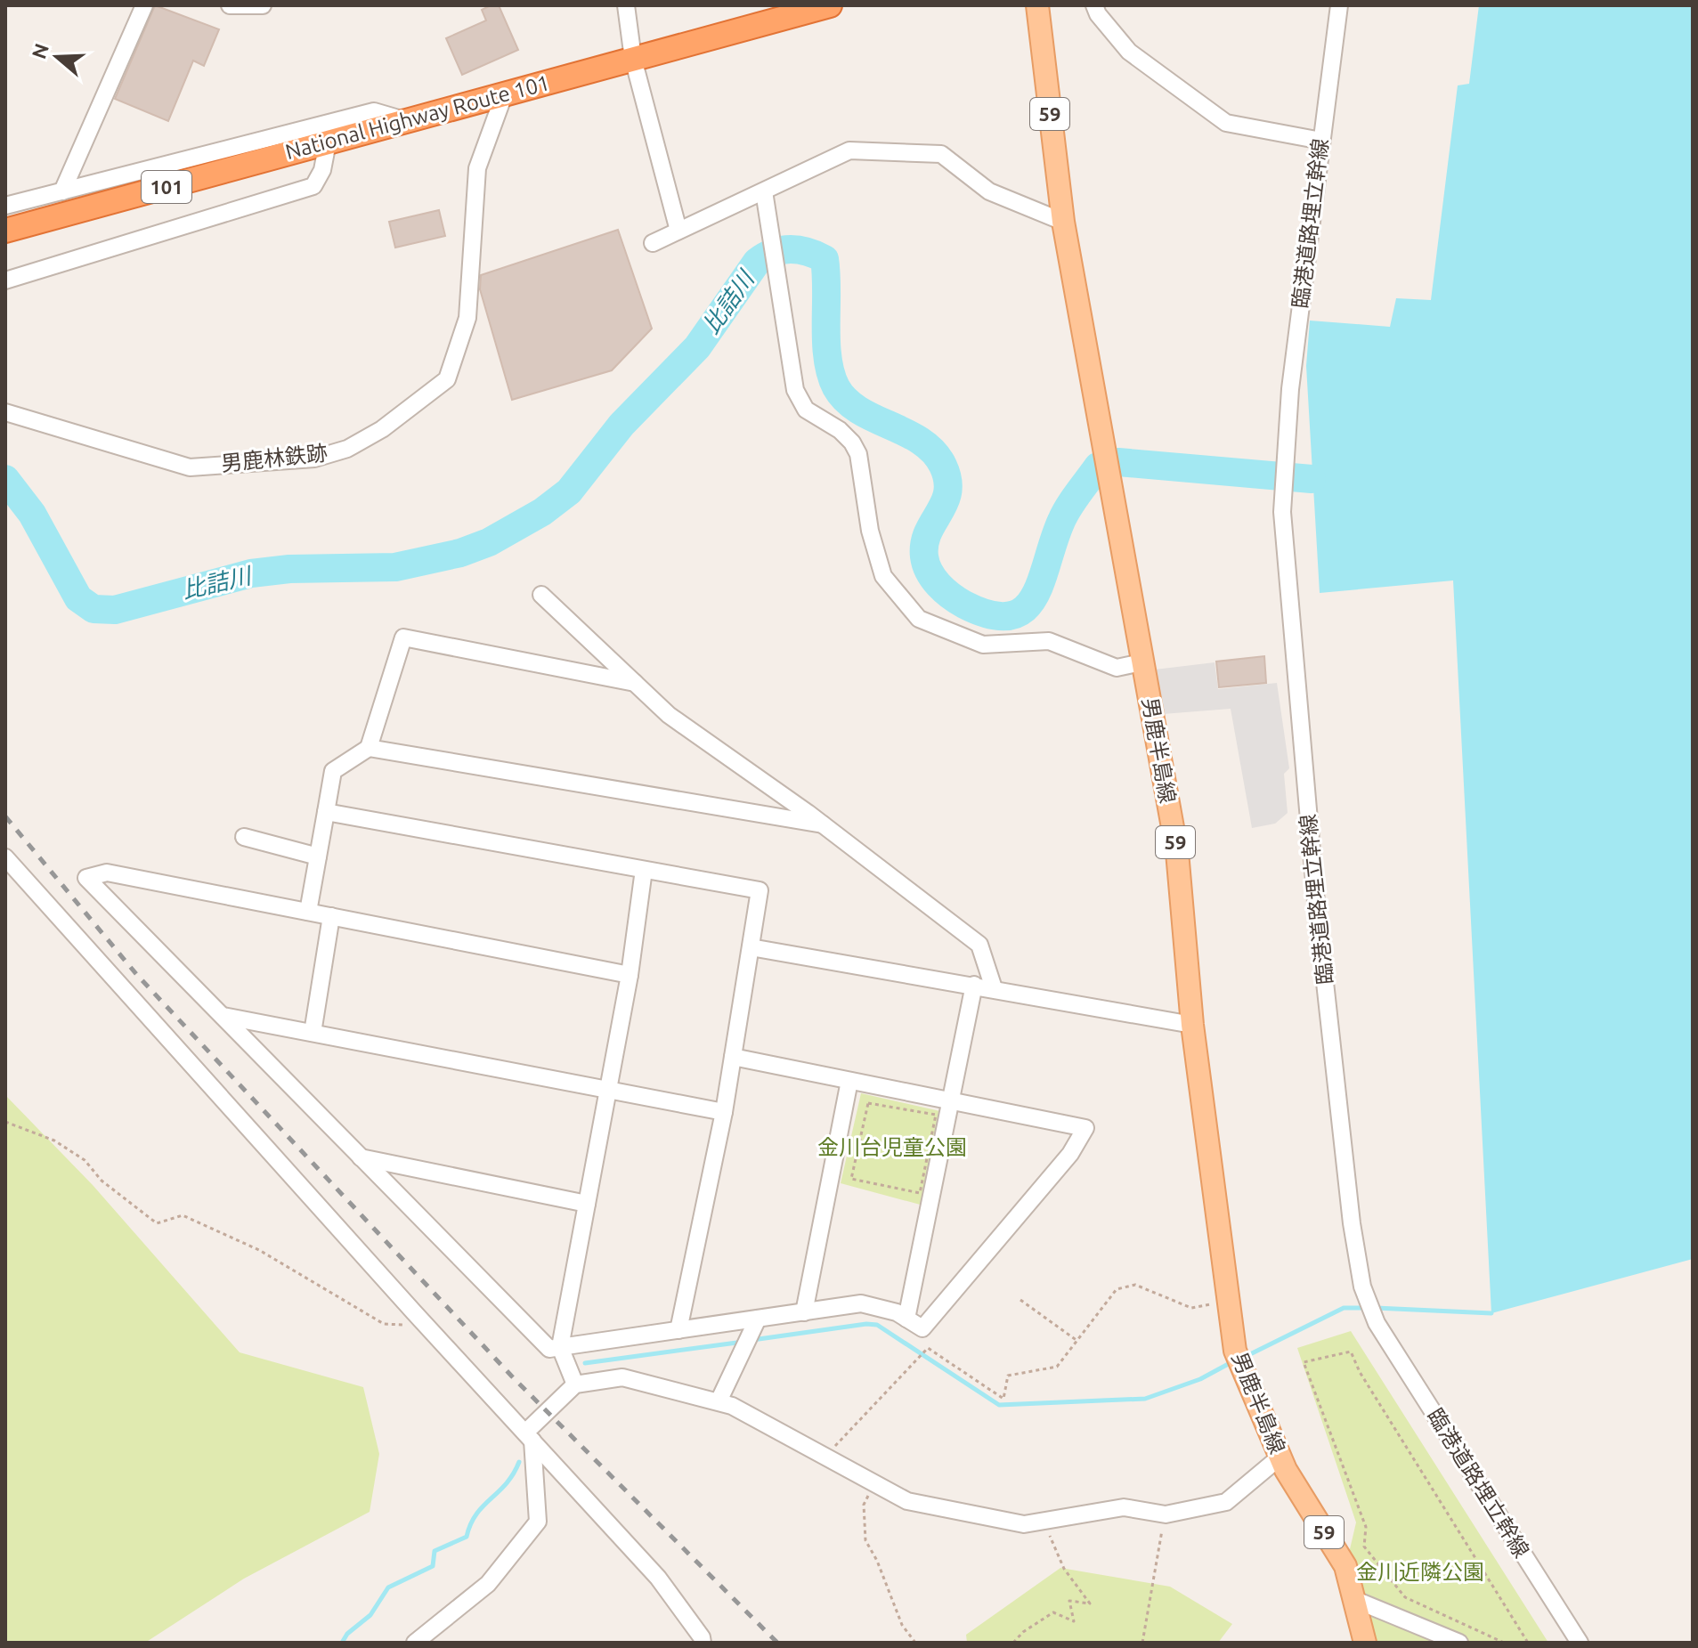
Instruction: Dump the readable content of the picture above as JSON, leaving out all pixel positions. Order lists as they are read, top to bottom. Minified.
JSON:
{"streets":{"highway":["National Highway Route 101","101"],"main road":["59","男鹿半島線"],"street":["臨港道路埋立幹線","男鹿林鉄跡"]},"crossings":[["National Highway Route 101","男鹿林鉄跡"]],"water":["比詰川"],"parks":["金川台児童公園","金川近隣公園"],"north":"left"}
